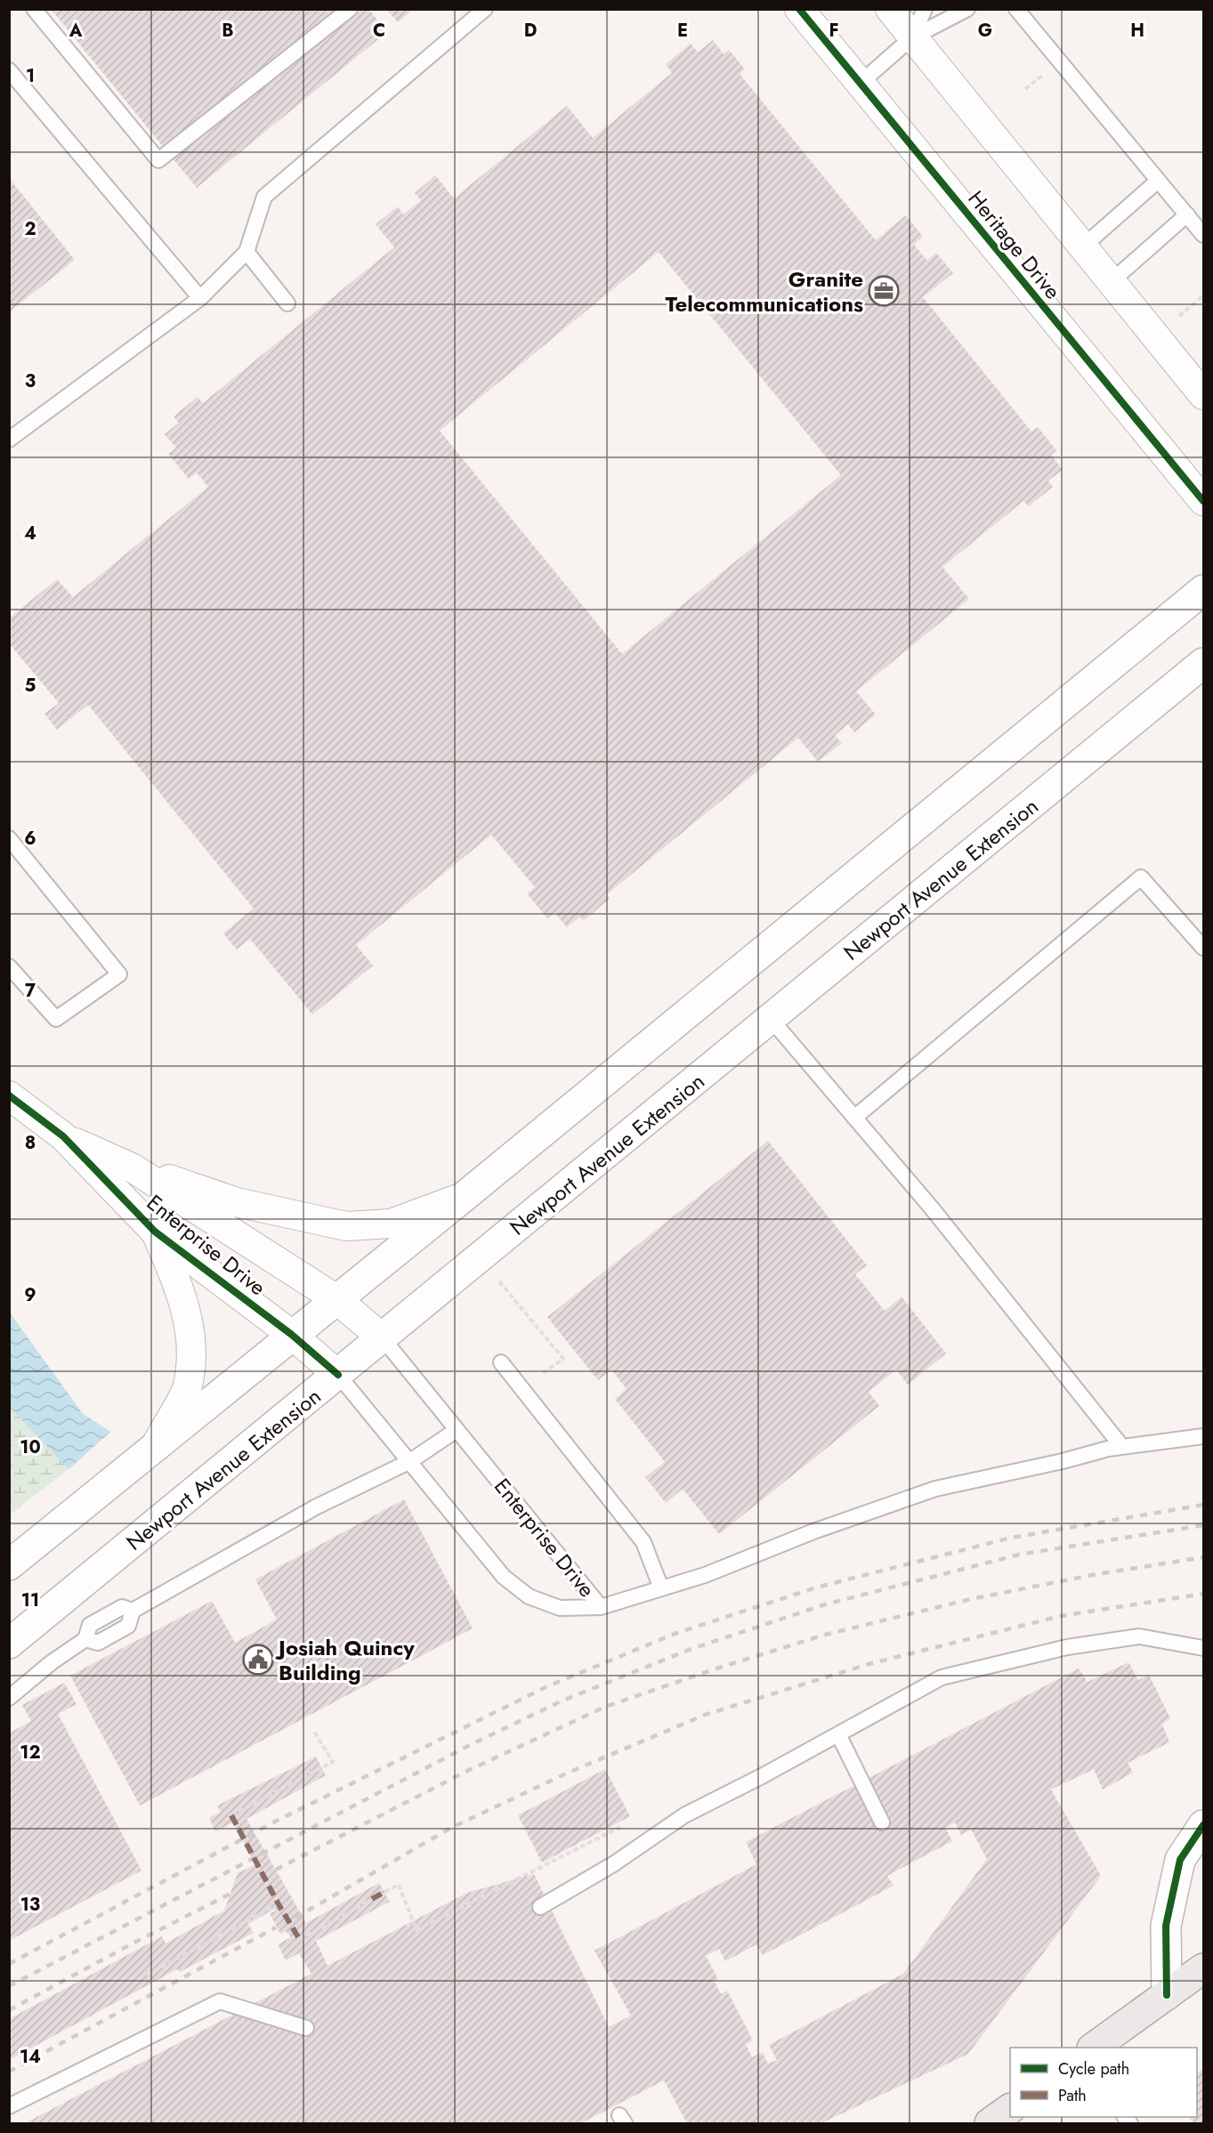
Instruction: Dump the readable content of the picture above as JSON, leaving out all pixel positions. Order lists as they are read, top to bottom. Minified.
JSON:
{"streets":{"main road":["Newport Avenue Extension"],"street":["Heritage Drive","Enterprise Drive"]},"crossings":[["Newport Avenue Extension","Enterprise Drive"]],"places":{"office":["Granite Telecommunications"],"public building":["Josiah Quincy Building"]},"legend":["Cycle path","Path"],"grid":{"columns":["A","B","C","D","E","F","G","H"],"rows":["1","2","3","4","5","6","7","8","9","10","11","12","13","14"]}}
